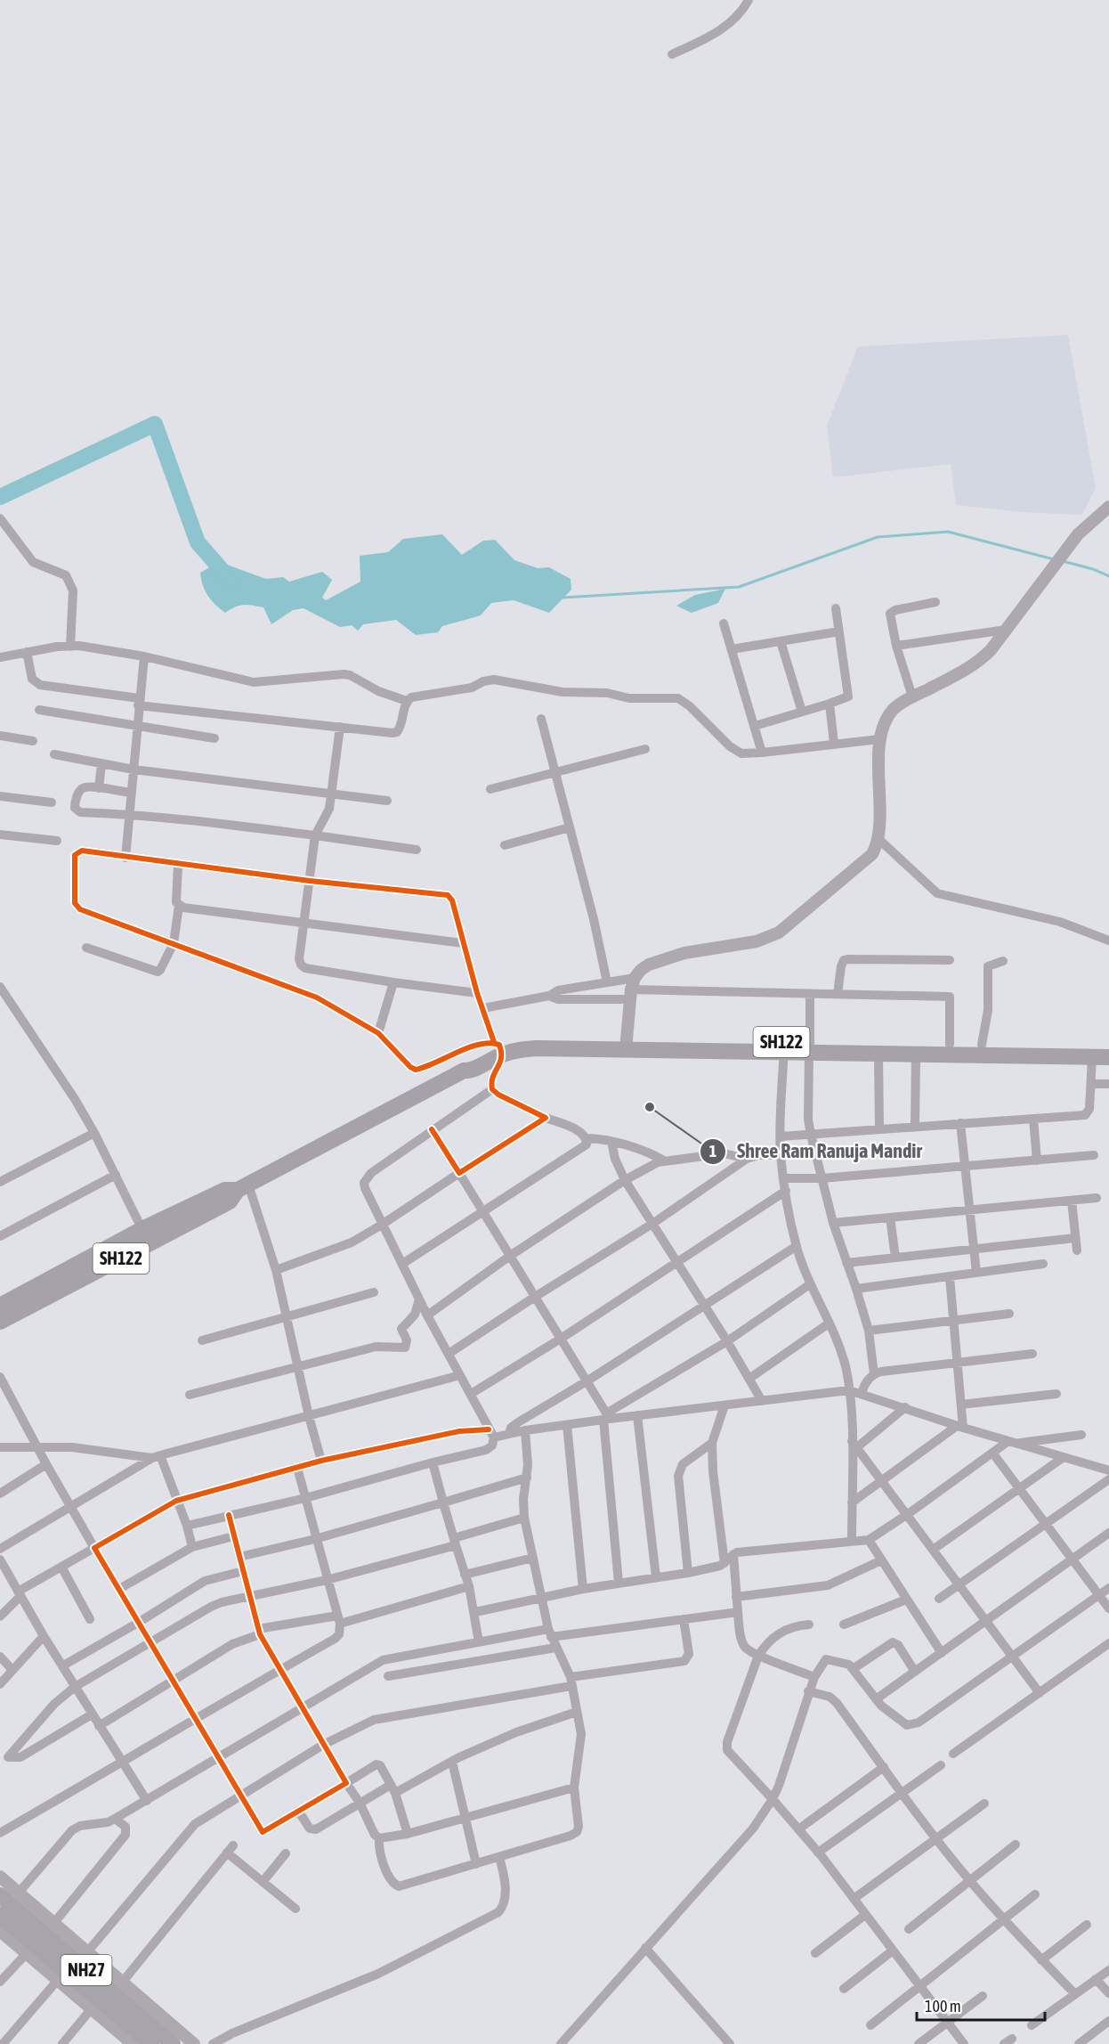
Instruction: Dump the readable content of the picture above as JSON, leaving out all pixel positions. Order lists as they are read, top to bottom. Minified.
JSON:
{"streets":{"highway":["NH27"],"main road":["SH122"]},"places":["Shree Ram Ranuja Mandir"],"scale_bar":"100 m"}
